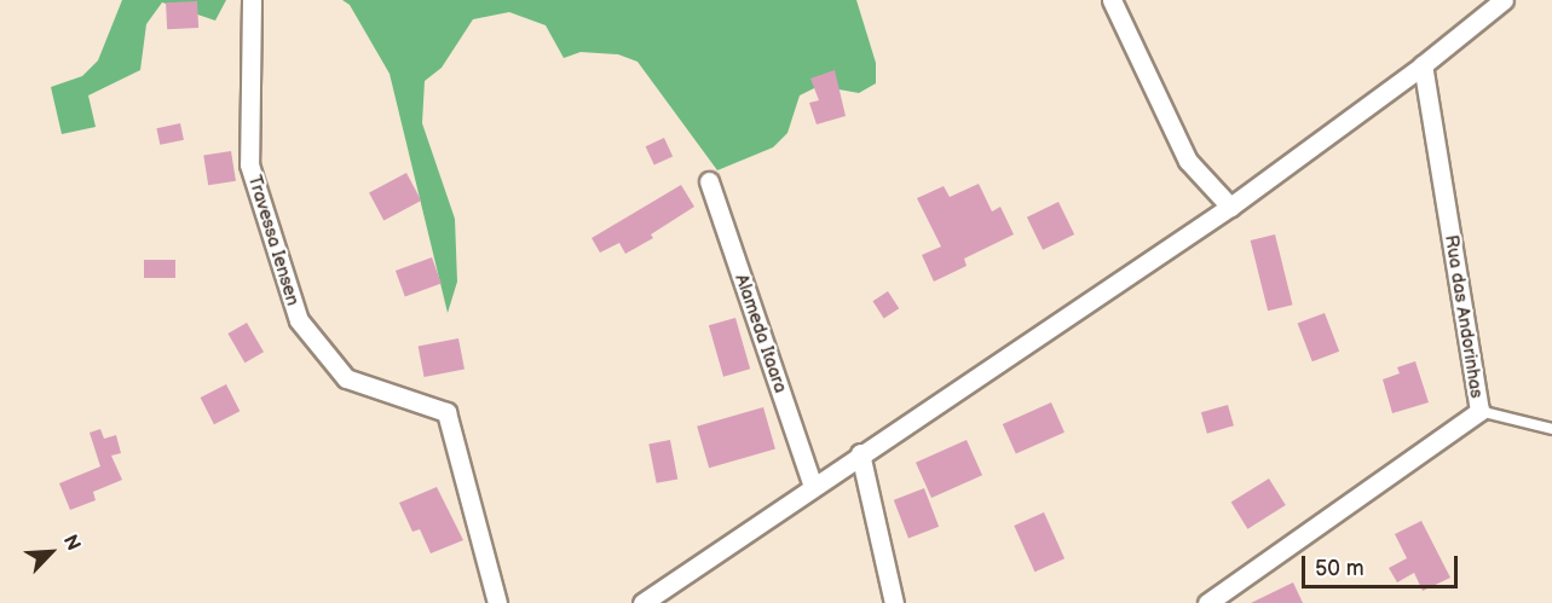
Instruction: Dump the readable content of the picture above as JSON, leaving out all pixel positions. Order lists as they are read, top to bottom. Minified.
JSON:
{"streets":{"street":["Travessa Iensen","Rua das Andorinhas","Alameda Itaara"]},"scale_bar":"50 m","north":"top right"}
